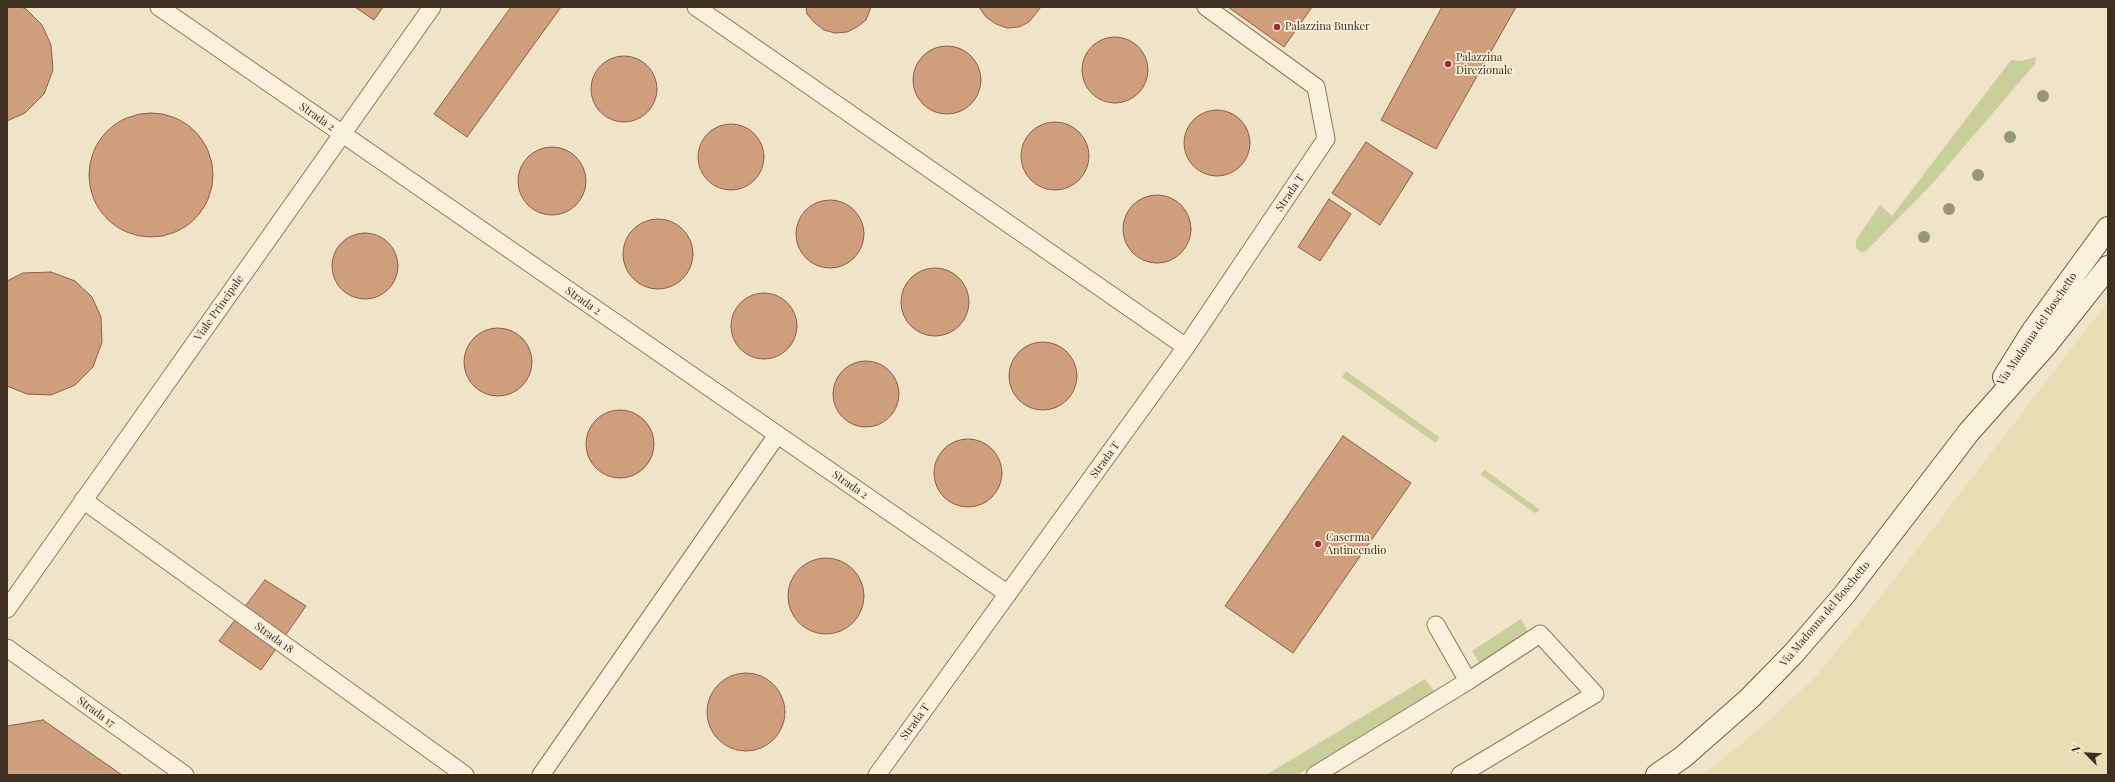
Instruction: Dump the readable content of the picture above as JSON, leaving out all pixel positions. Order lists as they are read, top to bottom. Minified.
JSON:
{"streets":{"main road":["Via Madonna del Boschetto"],"lane":["Strada 2","Strada T","Viale Principale","Strada 18","Strada 17"]},"crossings":[["Strada 2","Strada T"],["Strada 2","Viale Principale"],["Viale Principale","Strada 18"]],"places":["Palazzina Bunker","Palazzina Direzionale","Caserma Antincendio"],"north":"top left"}
